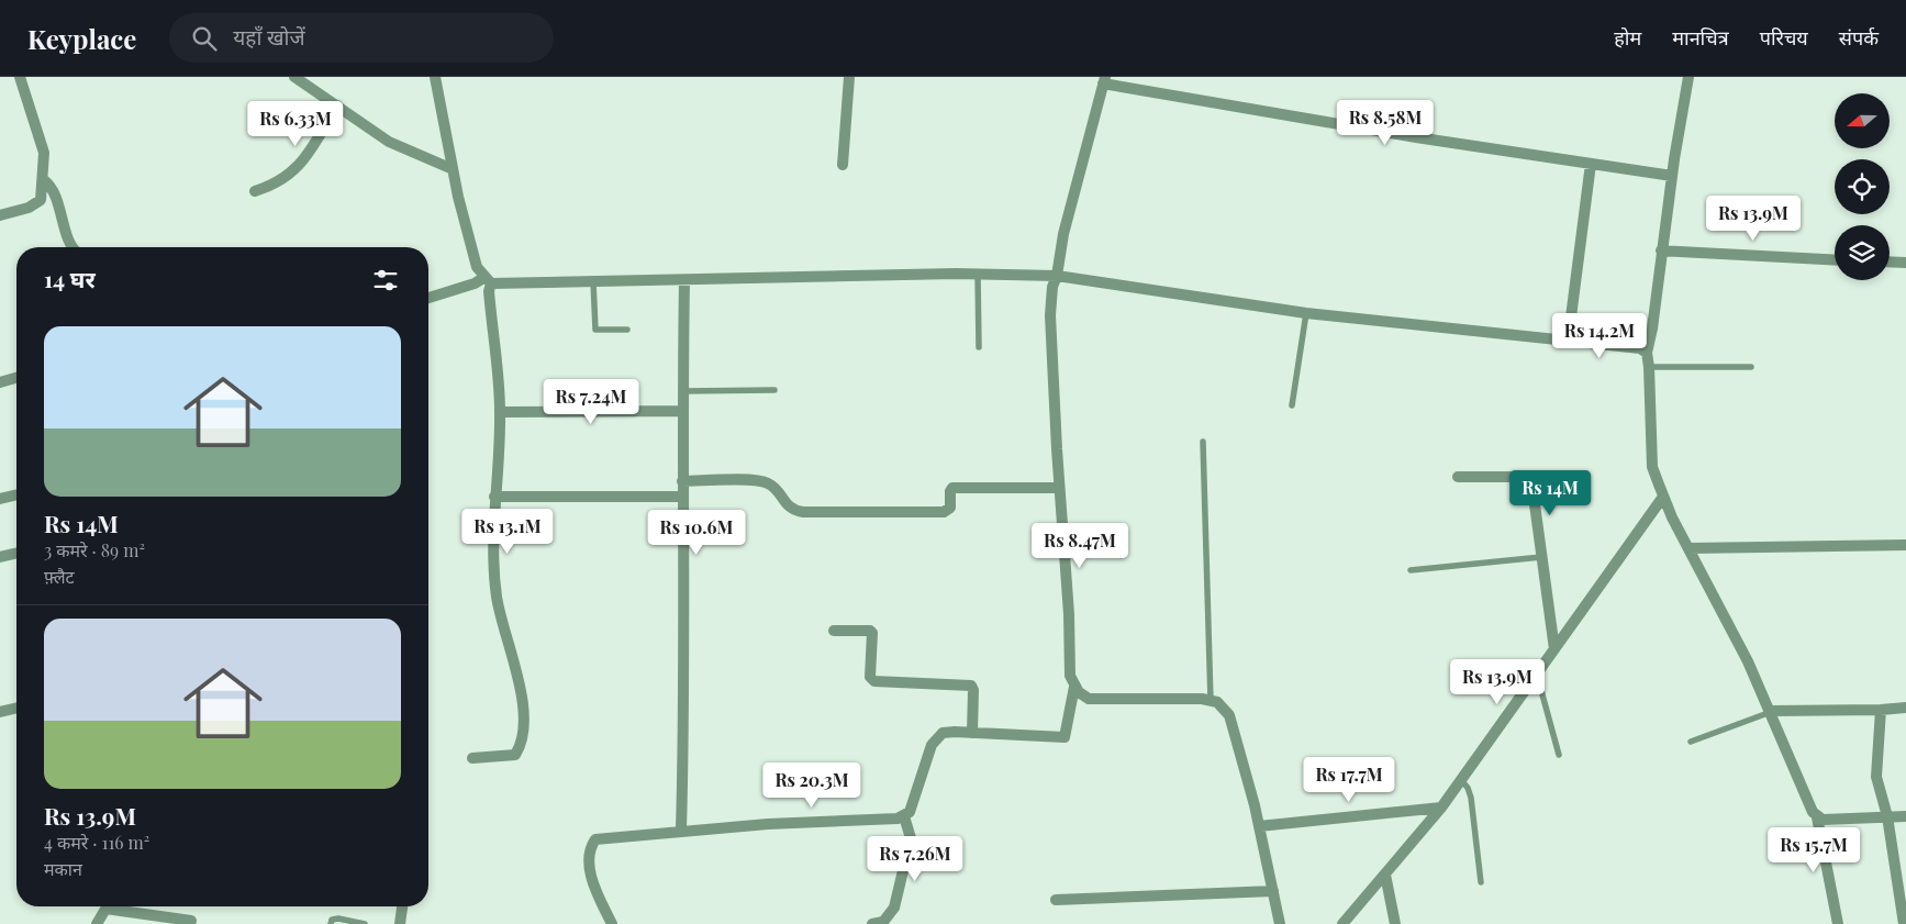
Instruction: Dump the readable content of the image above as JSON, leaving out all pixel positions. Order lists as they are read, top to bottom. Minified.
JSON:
{"north":"left","page":{"header":"Keyplace","search":"यहाँ खोजें","nav":["होम","मानचित्र","परिचय","संपर्क"],"price":["Rs 8.58M","Rs 6.33M","Rs 13.9M","Rs 14.2M","Rs 7.24M","Rs 14M","Rs 13.1M","Rs 10.6M","Rs 8.47M","Rs 13.9M","Rs 17.7M","Rs 20.3M","Rs 15.7M","Rs 7.26M"],"heading":"14 घर","list":[{"name":"Rs 14M","note":"3 कमरे · 89 m² · फ़्लैट"},{"name":"Rs 13.9M","note":"4 कमरे · 116 m² · मकान"}]}}
